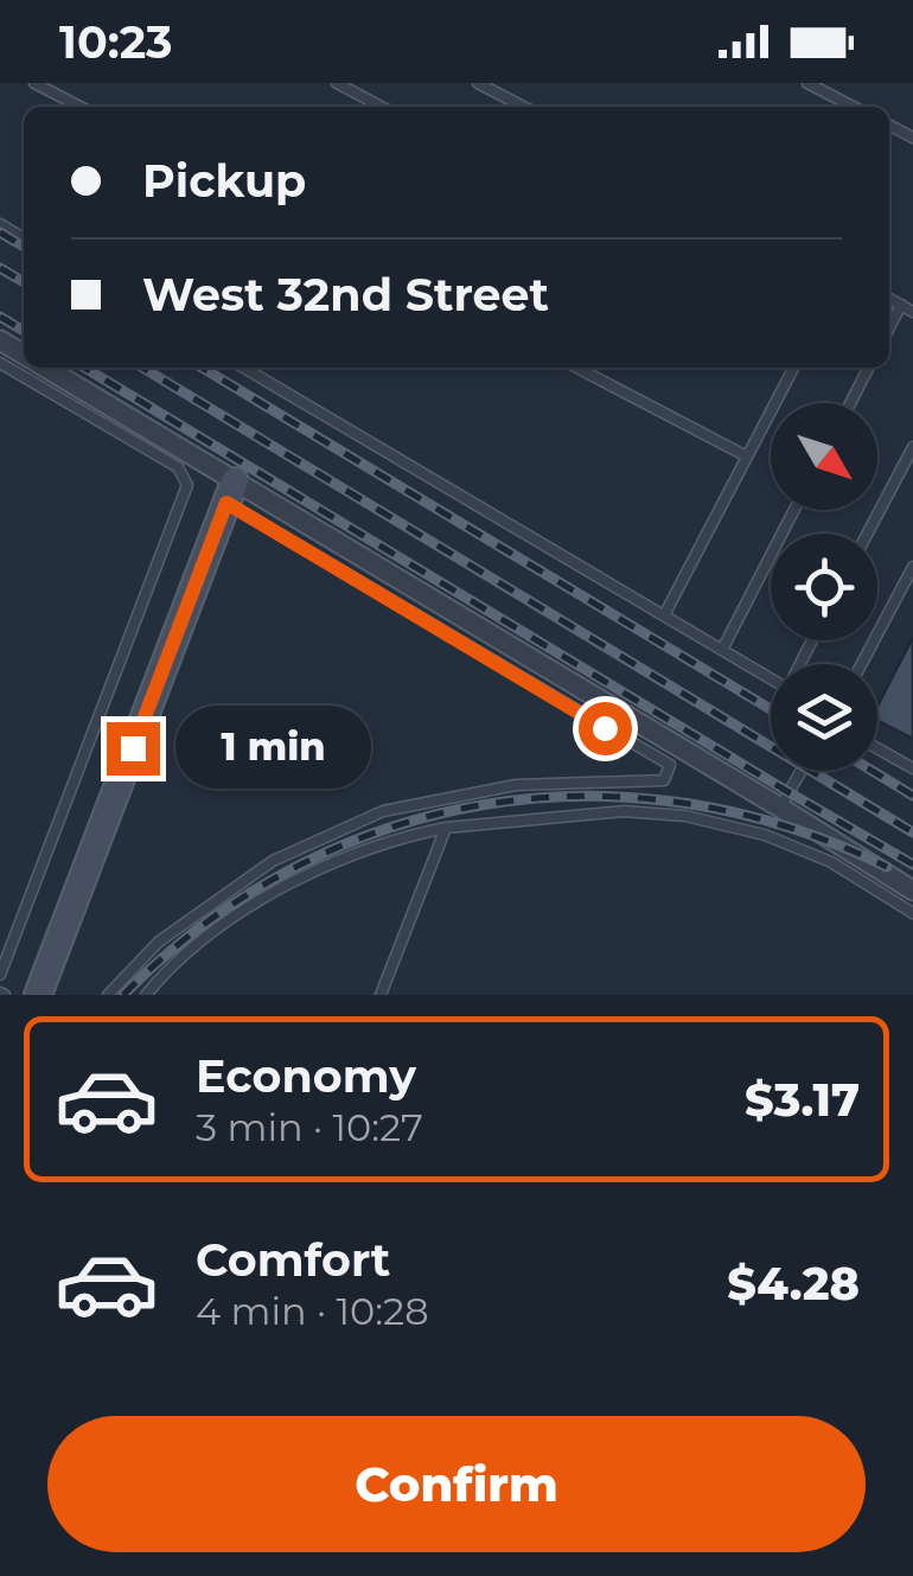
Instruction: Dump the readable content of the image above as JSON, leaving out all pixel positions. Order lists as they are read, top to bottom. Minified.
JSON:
{"north":"bottom right","page":{"status":"10:23","banner":["Pickup","West 32nd Street"],"bubble":"1 min","list":[{"name":"Economy","note":"3 min · 10:27","value":"$3.17"},{"name":"Comfort","note":"4 min · 10:28","value":"$4.28"}],"buttons":"Confirm"}}
